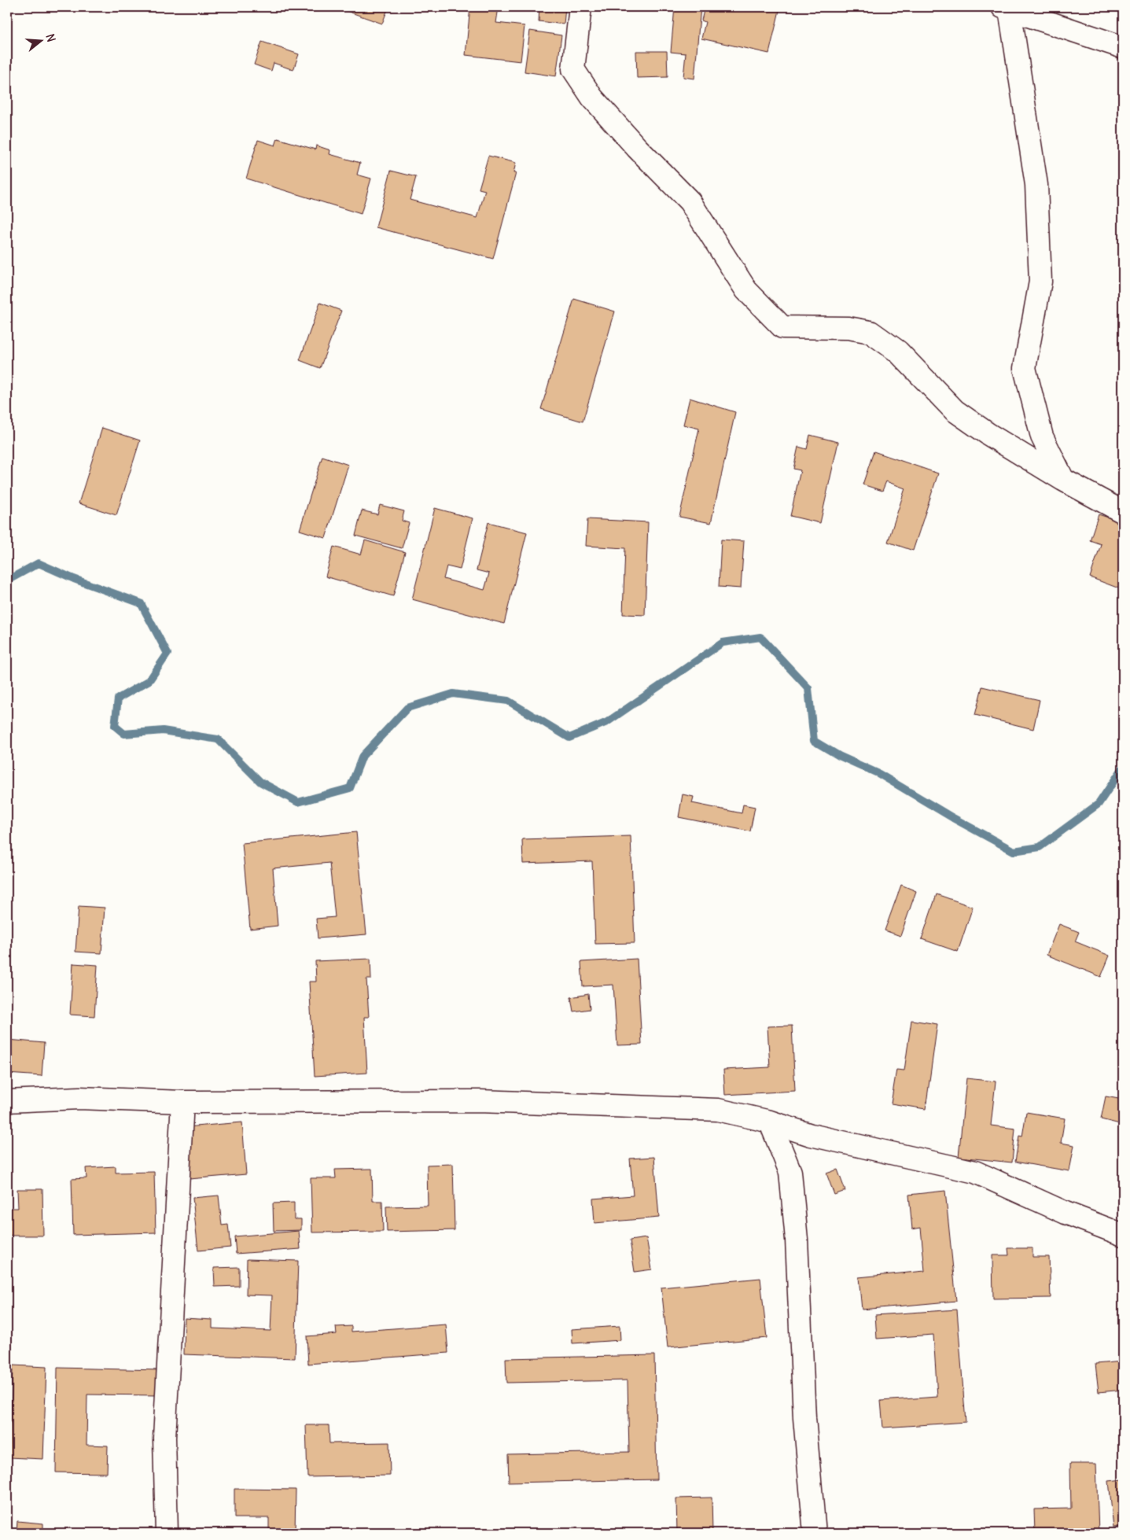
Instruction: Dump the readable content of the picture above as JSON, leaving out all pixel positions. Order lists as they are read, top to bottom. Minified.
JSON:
{"north":"right"}
